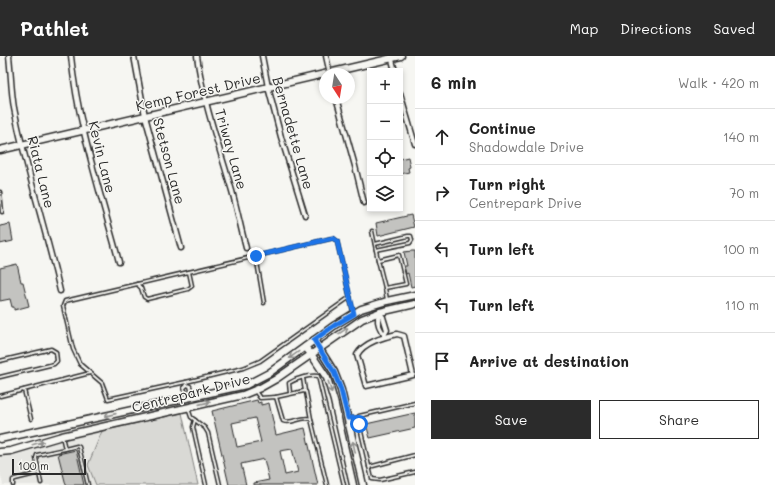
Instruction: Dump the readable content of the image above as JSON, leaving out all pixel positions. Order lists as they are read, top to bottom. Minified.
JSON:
{"streets":{"street":["Kemp Forest Drive","Bernadette Lane","Triway Lane","Kevin Lane","Stetson Lane","Riata Lane","Centrepark Drive"]},"crossings":[["Kemp Forest Drive","Bernadette Lane"],["Kemp Forest Drive","Triway Lane"],["Kemp Forest Drive","Kevin Lane"],["Kemp Forest Drive","Stetson Lane"],["Kemp Forest Drive","Riata Lane"]],"scale_bar":"100 m","north":"bottom","page":{"header":"Pathlet","nav":["Map","Directions","Saved"],"heading":["6 min","Walk · 420 m"],"map_buttons":["+","−"],"list":[["Continue","Shadowdale Drive","140 m"],["Turn right","Centrepark Drive","70 m"],["Turn left","100 m"],["Turn left","110 m"],"Arrive at destination"],"buttons":["Save","Share"],"scale":"100 m"}}
